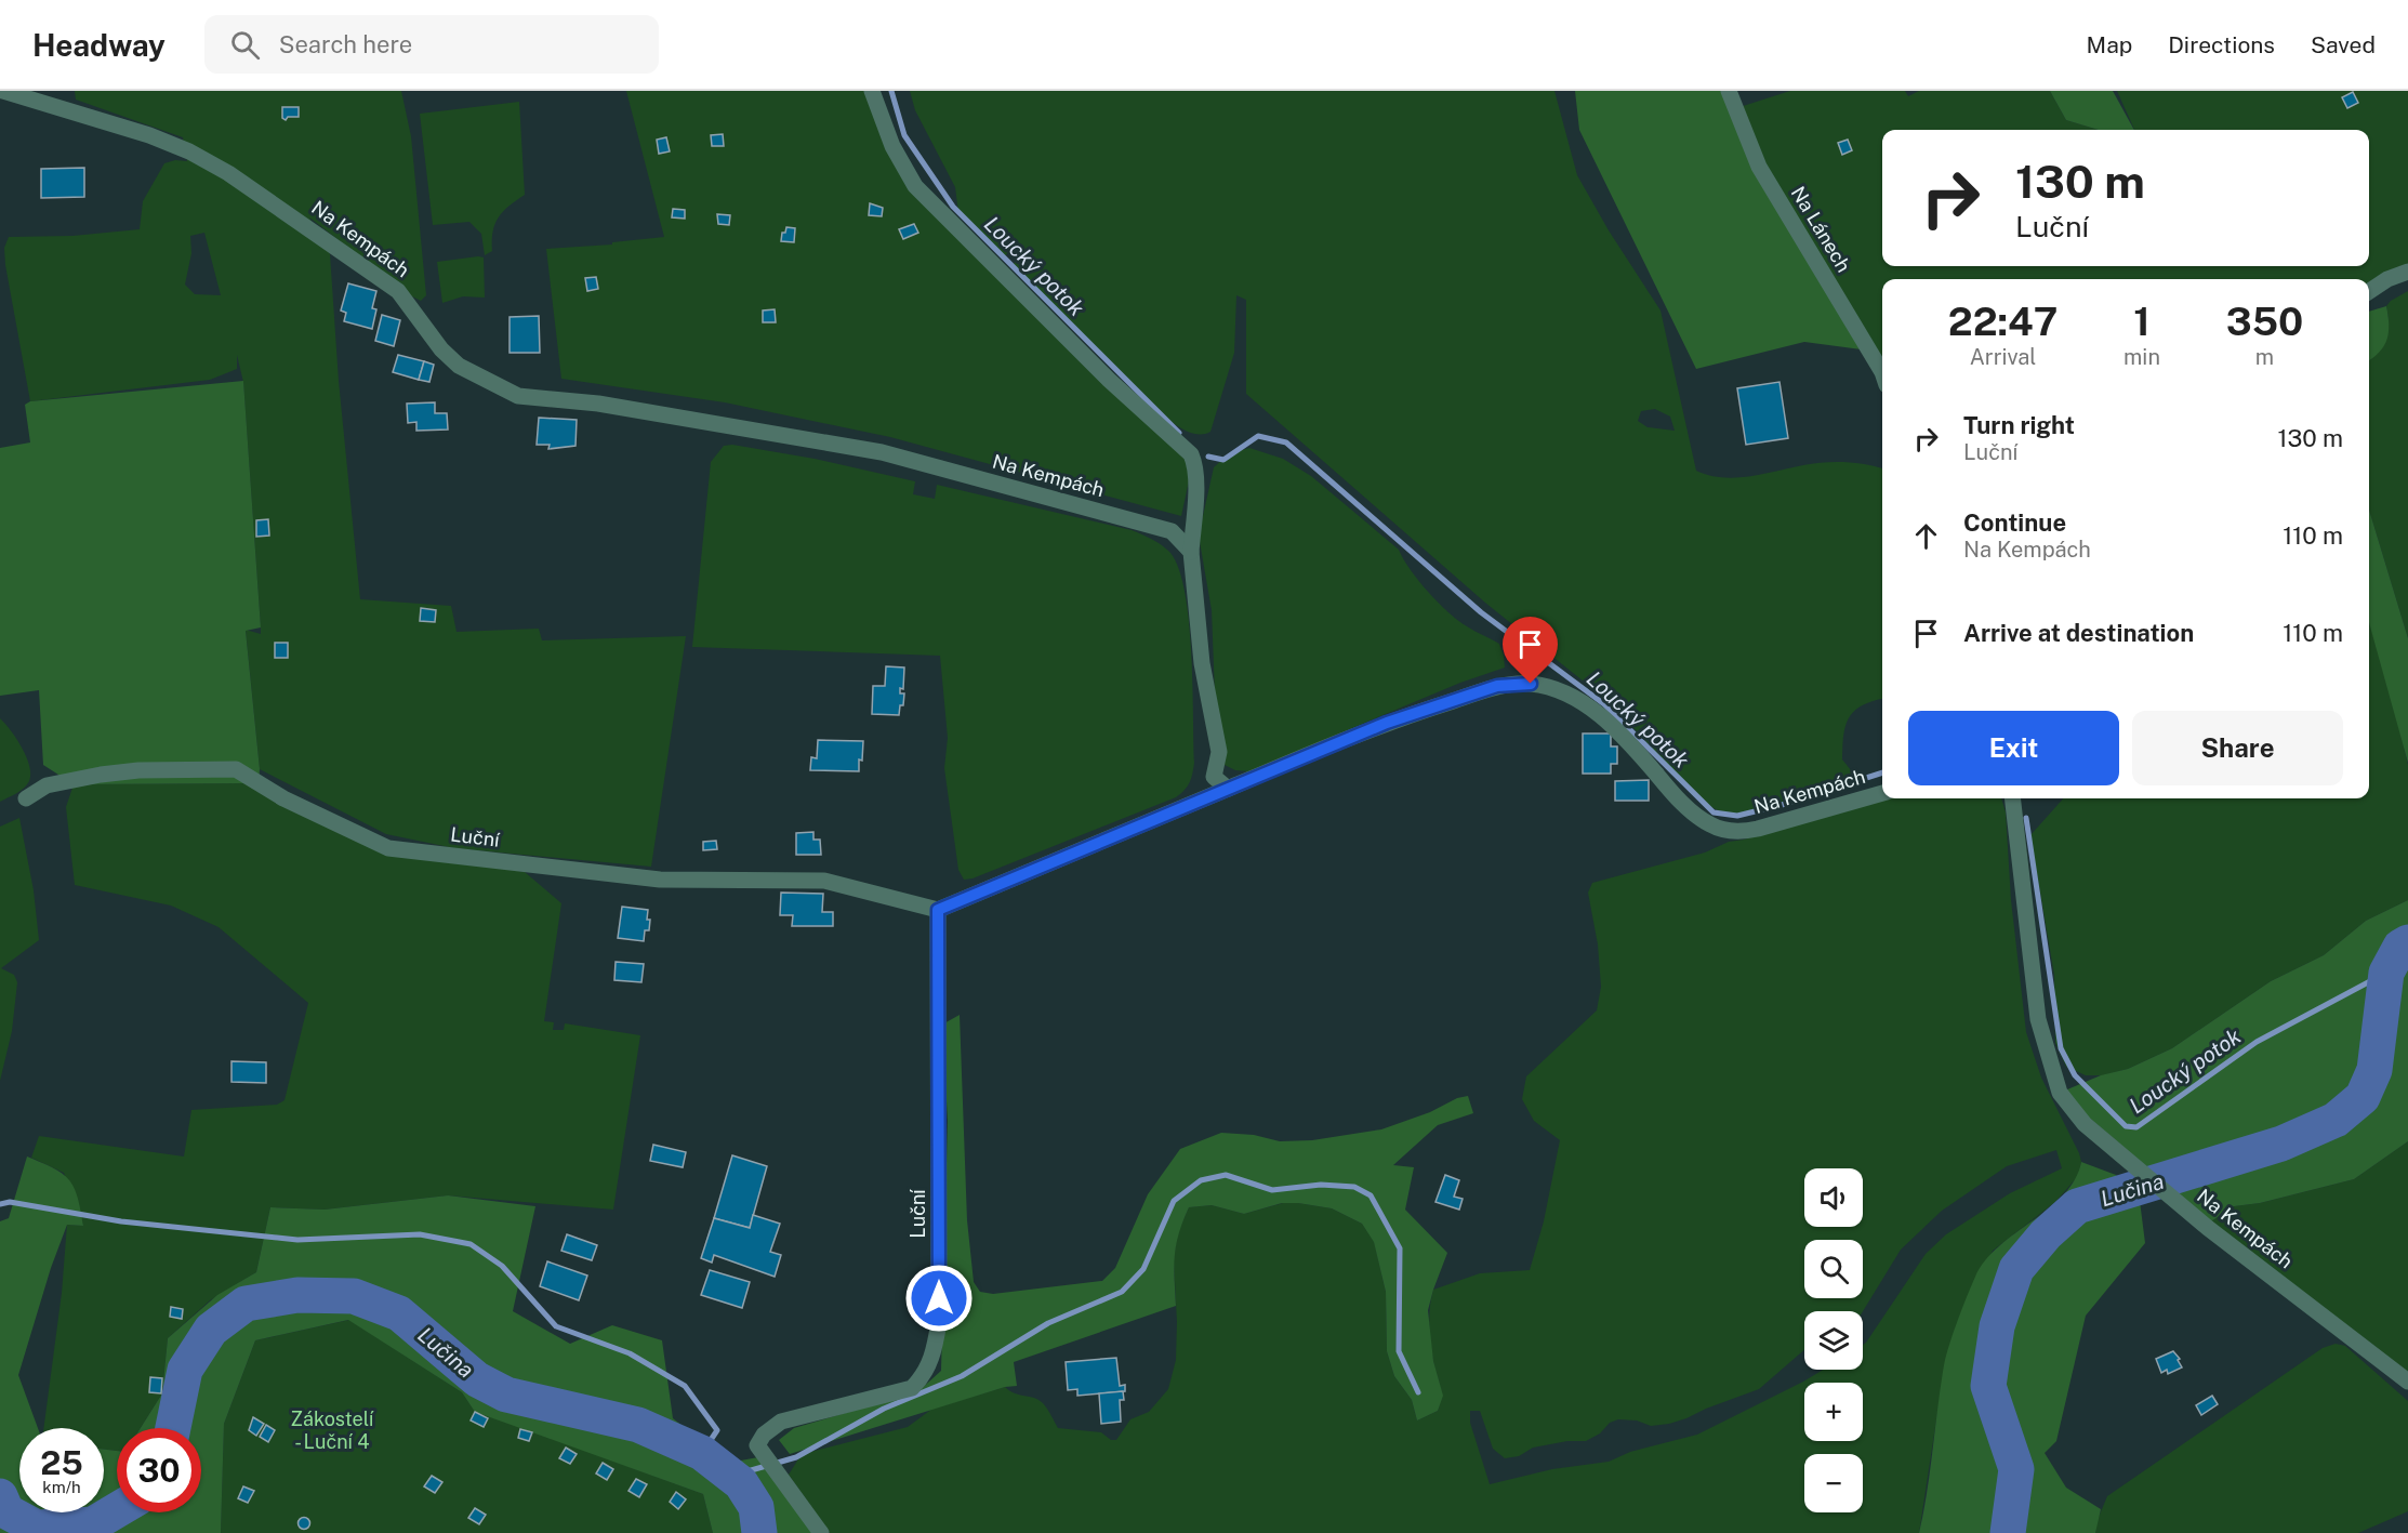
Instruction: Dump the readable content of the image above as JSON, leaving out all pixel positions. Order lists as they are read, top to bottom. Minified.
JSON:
{"streets":{"street":["Na Lánech","Na Kempách","Luční"]},"water":["Loucký potok","Lučina"],"parks":["Zákostelí - Luční 4"],"page":{"header":"Headway","search":"Search here","nav":["Map","Directions","Saved"],"turn":["130 m","Luční"],"eta":["22:47","Arrival","1","min","350","m"],"list":[{"name":"Turn right","note":"Luční","value":"130 m"},{"name":"Continue","note":"Na Kempách","value":"110 m"},{"name":"Arrive at destination","value":"110 m"}],"buttons":["Exit","Share"],"map_buttons":["+","−"],"speed":"25 km/h","limit":"30"}}
